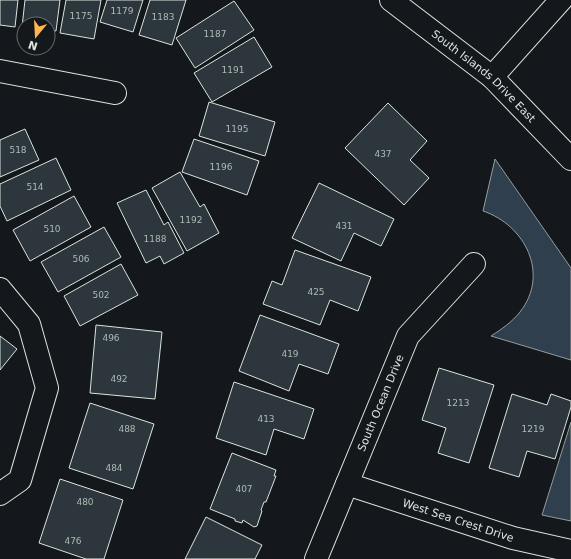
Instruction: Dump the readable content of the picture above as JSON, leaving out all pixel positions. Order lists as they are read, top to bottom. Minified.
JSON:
{"streets":{"street":["South Islands Drive East","South Ocean Drive","West Sea Crest Drive"]},"crossings":[["South Ocean Drive","West Sea Crest Drive"]],"house_numbers":["1179","1175","1183","1187","1191","1195","518","437","1196","514","1192","431","510","1188","506","425","502","496","419","492","1213","413","488","1219","484","407","480","476"],"north":"bottom"}
